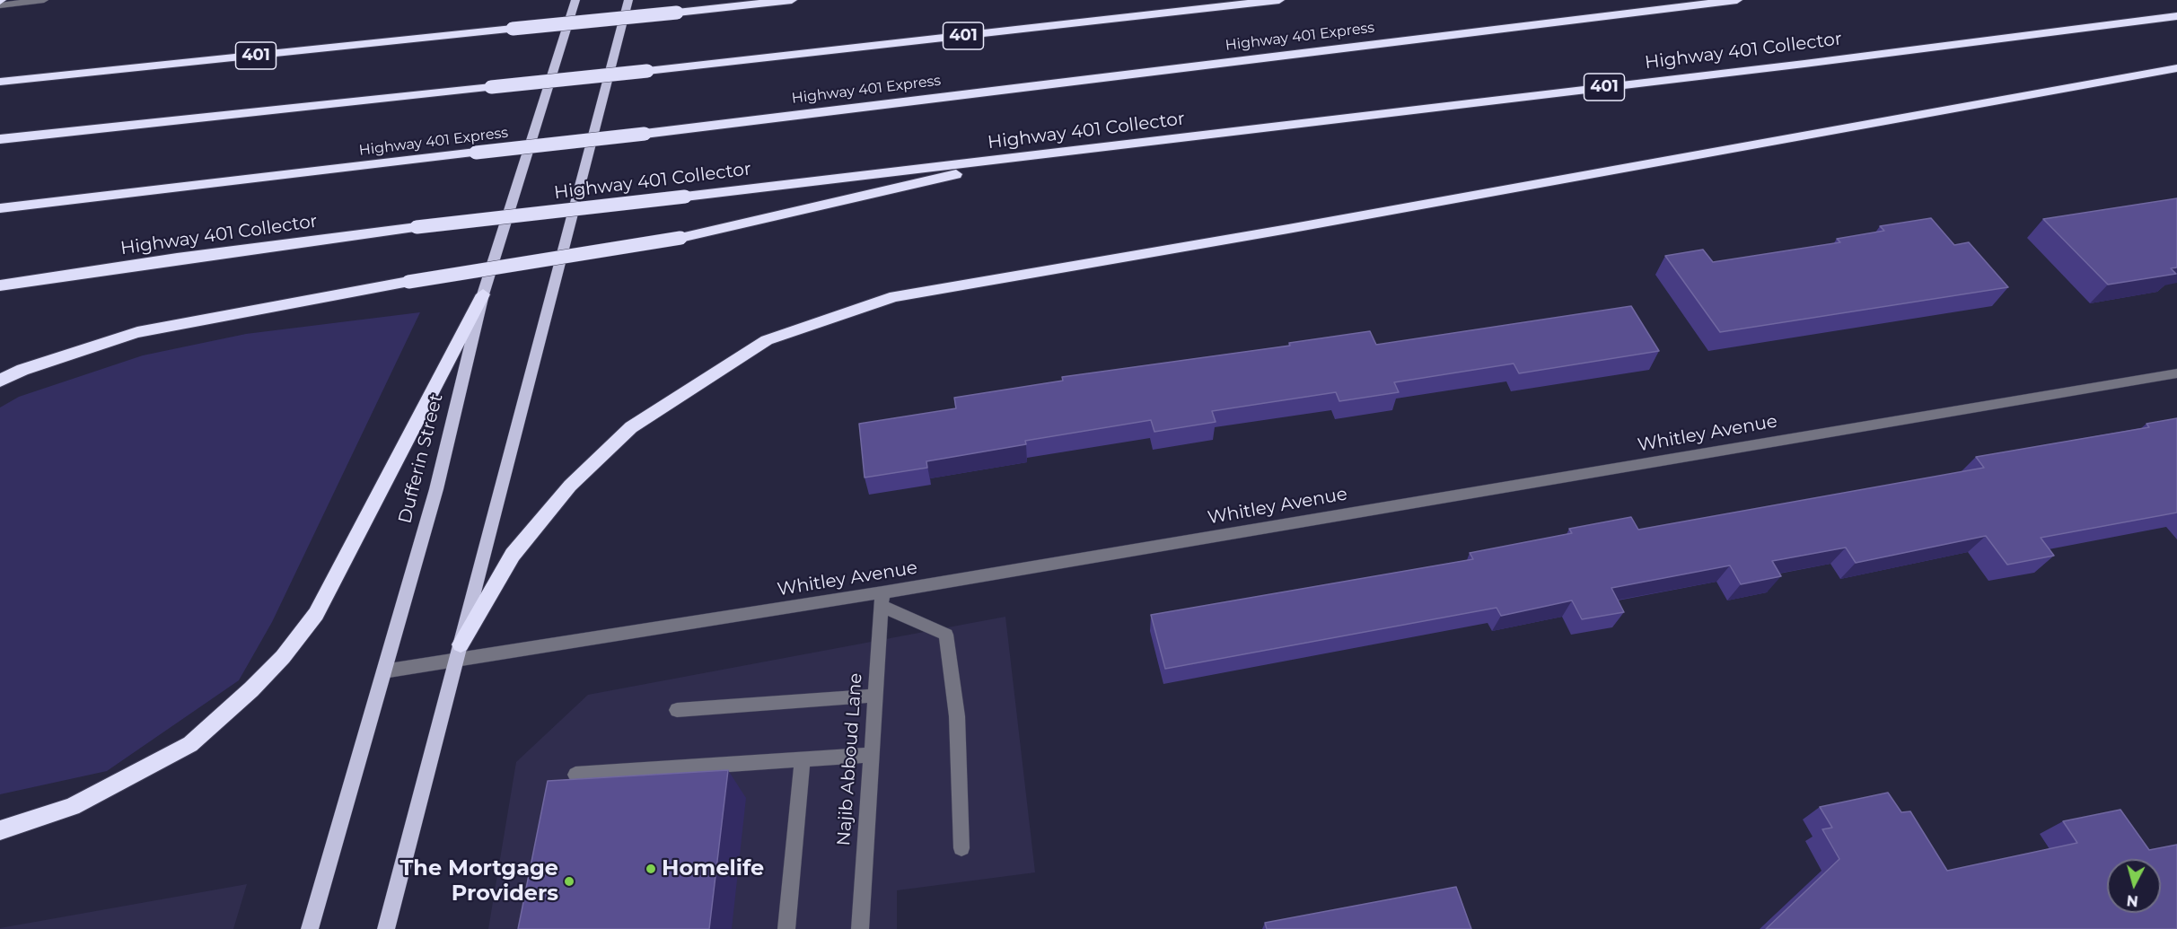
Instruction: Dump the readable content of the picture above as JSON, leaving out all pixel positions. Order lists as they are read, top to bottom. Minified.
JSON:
{"streets":{"highway":["401","Highway 401 Express","Highway 401 Collector"],"main road":["Dufferin Street"],"street":["Whitley Avenue","Najib Abboud Lane"]},"crossings":[["Whitley Avenue","Dufferin Street"],["Whitley Avenue","Najib Abboud Lane"]],"places":["Homelife","The Mortgage Providers"],"north":"bottom"}
